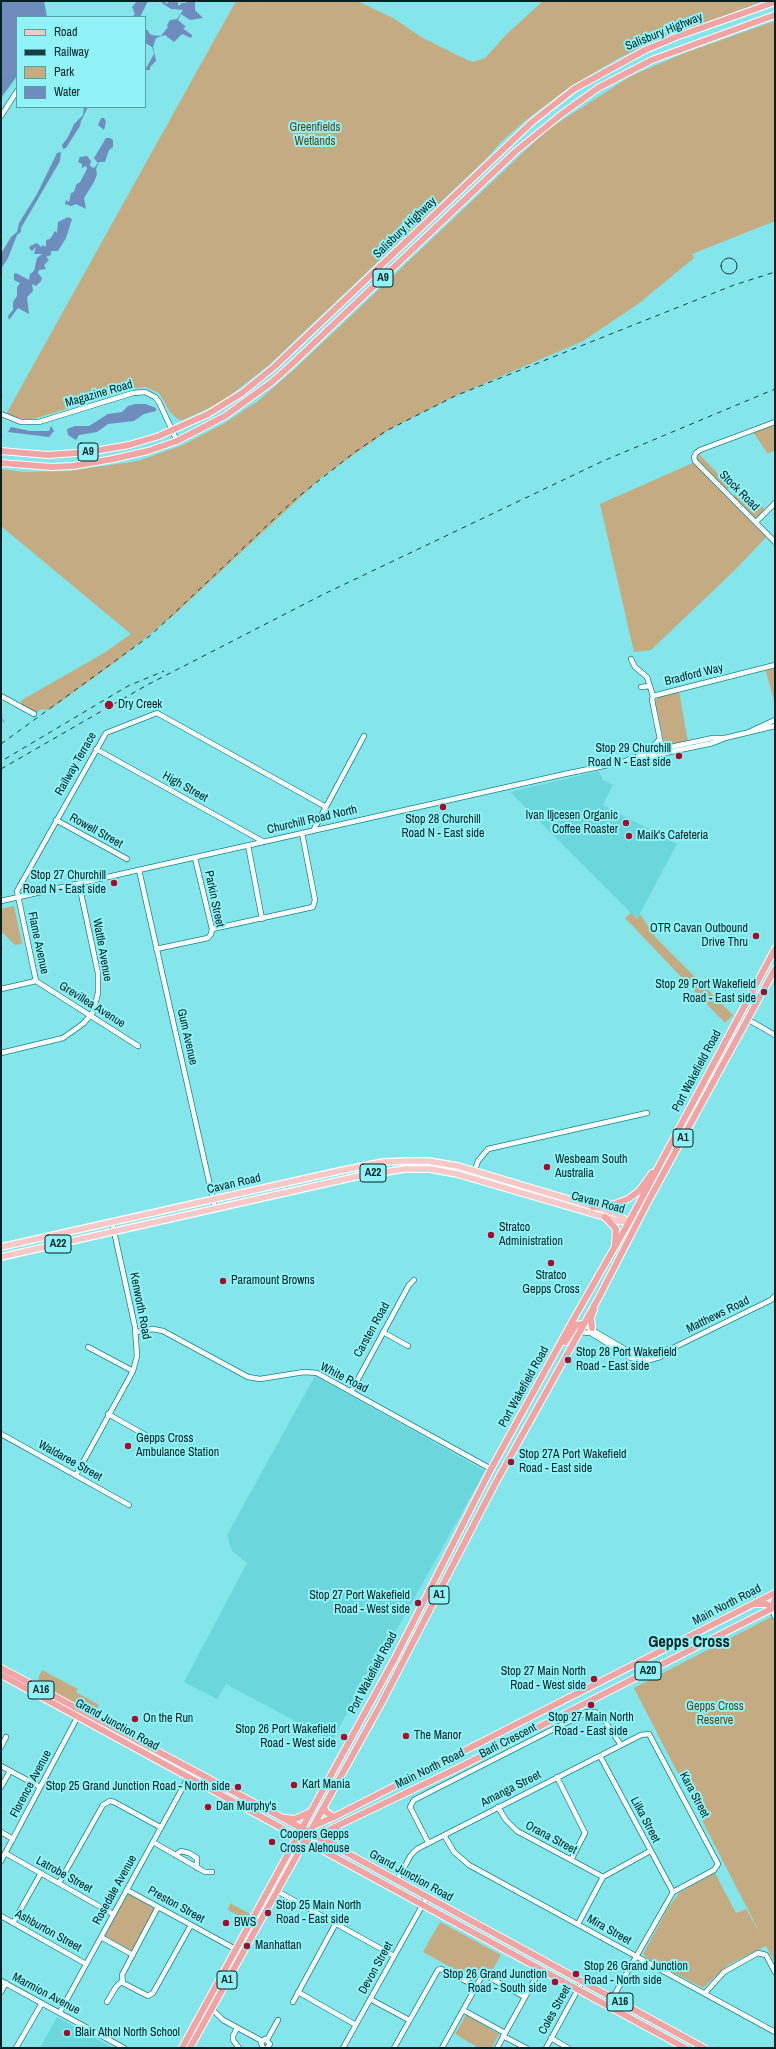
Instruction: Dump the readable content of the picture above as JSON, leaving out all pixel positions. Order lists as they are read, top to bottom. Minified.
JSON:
{"streets":{"highway":["Salisbury Highway","A9","Port Wakefield Road","A1","Main North Road","A20","A16","Grand Junction Road"],"main road":["A22","Cavan Road"],"street":["Magazine Road","Stock Road","Bradford Way","Railway Terrace","High Street","Churchill Road North","Rowell Street","Parkin Street","Flame Avenue","Wattle Avenue","Grevillea Avenue","Gum Avenue","Kenworth Road","Matthews Road","Carsten Road","White Road","Waldaree Street","Barli Crescent","Florence Avenue","Amanga Street","Kara Street","Lilka Street","Orana Street","Latrobe Street","Rosedale Avenue","Preston Street","Mira Street","Ashburton Street","Devon Street","Marmion Avenue","Coles Street"]},"crossings":[["Salisbury Highway","Magazine Road"],["Bradford Way","Churchill Road North"],["Railway Terrace","High Street"],["Railway Terrace","Churchill Road North"],["Railway Terrace","Rowell Street"],["Railway Terrace","Flame Avenue"],["High Street","Churchill Road North"],["Churchill Road North","Parkin Street"],["Churchill Road North","Flame Avenue"],["Churchill Road North","Wattle Avenue"],["Churchill Road North","Gum Avenue"],["Parkin Street","Gum Avenue"],["Flame Avenue","Grevillea Avenue"],["Wattle Avenue","Grevillea Avenue"],["Gum Avenue","Cavan Road"],["Port Wakefield Road","A1"],["Port Wakefield Road","Cavan Road"],["Port Wakefield Road","Matthews Road"],["Port Wakefield Road","White Road"],["Port Wakefield Road","Main North Road"],["Port Wakefield Road","Grand Junction Road"],["A1","Main North Road"],["A1","Grand Junction Road"],["A1","Preston Street"],["Cavan Road","Kenworth Road"],["Kenworth Road","White Road"],["Kenworth Road","Waldaree Street"],["Carsten Road","White Road"],["Main North Road","Grand Junction Road"],["Grand Junction Road","Florence Avenue"],["Grand Junction Road","Amanga Street"],["Grand Junction Road","Rosedale Avenue"],["Grand Junction Road","Devon Street"],["Grand Junction Road","Coles Street"],["Barli Crescent","Amanga Street"],["Florence Avenue","Latrobe Street"],["Amanga Street","Kara Street"],["Amanga Street","Lilka Street"],["Amanga Street","Orana Street"],["Amanga Street","Mira Street"],["Kara Street","Lilka Street"],["Latrobe Street","Rosedale Avenue"],["Rosedale Avenue","Preston Street"],["Rosedale Avenue","Ashburton Street"],["Rosedale Avenue","Marmion Avenue"]],"districts":["Gepps Cross"],"parks":["Greenfields Wetlands","Gepps Cross Reserve"],"places":["Dry Creek","Stop 29 Churchill Road N - East side","Stop 28 Churchill Road N - East side","Ivan Iljcesen Organic Coffee Roaster","Maik's Cafeteria","Stop 27 Churchill Road N - East side","OTR Cavan Outbound Drive Thru","Stop 29 Port Wakefield Road - East side","Wesbeam South Australia","Stratco Administration","Stratco Gepps Cross","Paramount Browns","Stop 28 Port Wakefield Road - East side","Gepps Cross Ambulance Station","Stop 27A Port Wakefield Road - East side","Stop 27 Port Wakefield Road - West side","Stop 27 Main North Road - West side","Stop 27 Main North Road - East side","On the Run","The Manor","Stop 26 Port Wakefield Road - West side","Kart Mania","Stop 25 Grand Junction Road - North side","Dan Murphy's","Coopers Gepps Cross Alehouse","Stop 25 Main North Road - East side","BWS","Manhattan","Stop 26 Grand Junction Road - North side","Stop 26 Grand Junction Road - South side","Blair Athol North School"],"legend":["Road","Railway","Park","Water"]}
